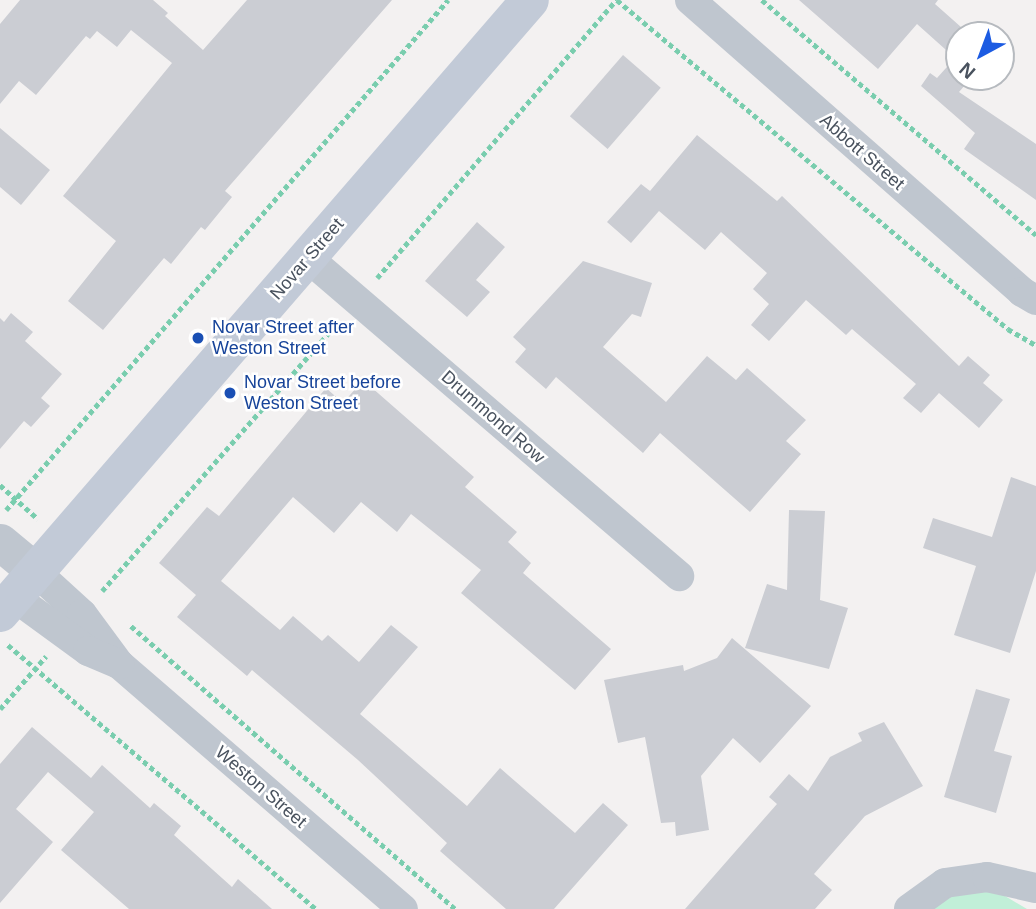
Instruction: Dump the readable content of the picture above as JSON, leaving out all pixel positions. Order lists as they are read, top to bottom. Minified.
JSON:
{"streets":{"main road":["Novar Street"],"street":["Abbott Street","Drummond Row","Weston Street"]},"crossings":[["Novar Street","Drummond Row"],["Novar Street","Weston Street"]],"places":["Novar Street after Weston Street","Novar Street before Weston Street"],"north":"bottom left"}
